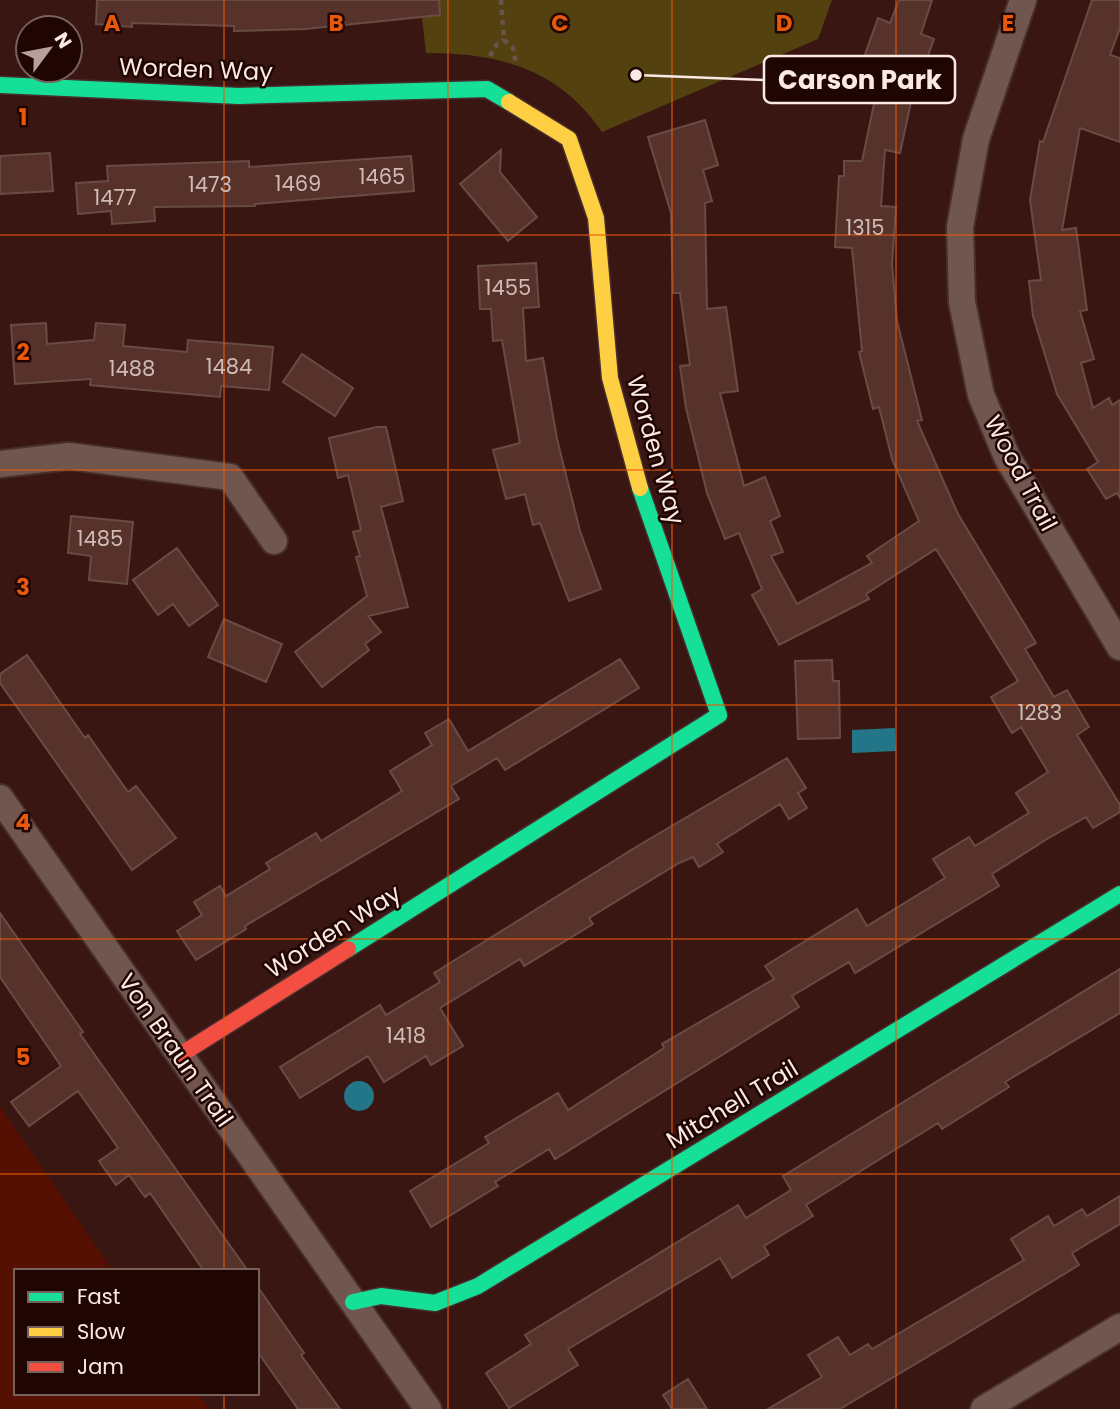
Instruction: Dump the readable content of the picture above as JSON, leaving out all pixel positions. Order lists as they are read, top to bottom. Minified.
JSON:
{"streets":{"street":["Worden Way","Wood Trail","Von Braun Trail","Mitchell Trail"]},"crossings":[["Worden Way","Von Braun Trail"],["Von Braun Trail","Mitchell Trail"]],"places":["Carson Park"],"house_numbers":["1465","1469","1473","1477","1315","1455","1484","1488","1485","1283","1418"],"legend":["Fast","Slow","Jam"],"north":"top right","grid":{"columns":["A","B","C","D","E"],"rows":["1","2","3","4","5"]}}
